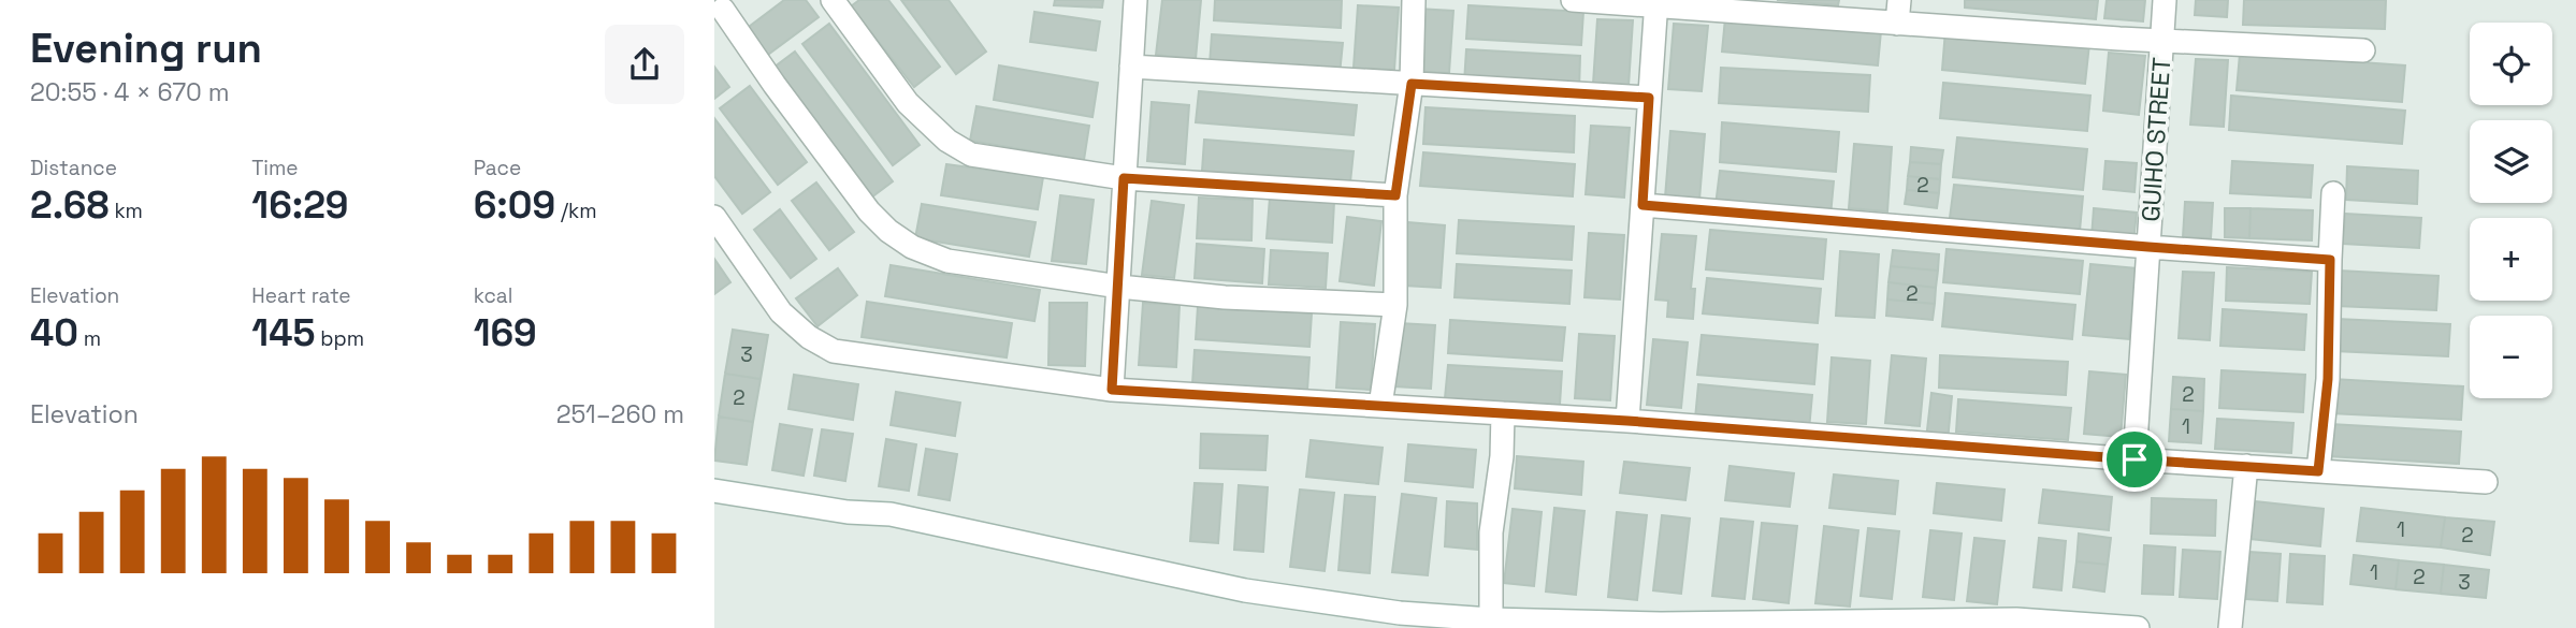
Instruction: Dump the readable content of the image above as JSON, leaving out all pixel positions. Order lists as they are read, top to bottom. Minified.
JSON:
{"streets":{"street":["GUIHO STREET"]},"house_numbers":["2","2","3","2","2","1","1","2","1","2","3"],"page":{"heading":["Evening run","20:55 · 4 × 670 m"],"map_buttons":["+","−"],"stats":[["Distance","2.68 km"],["Time","16:29"],["Pace","6:09 /km"],["Elevation","40 m"],["Heart rate","145 bpm"],["kcal","169"]],"chart":["Elevation","251–260 m"]}}
